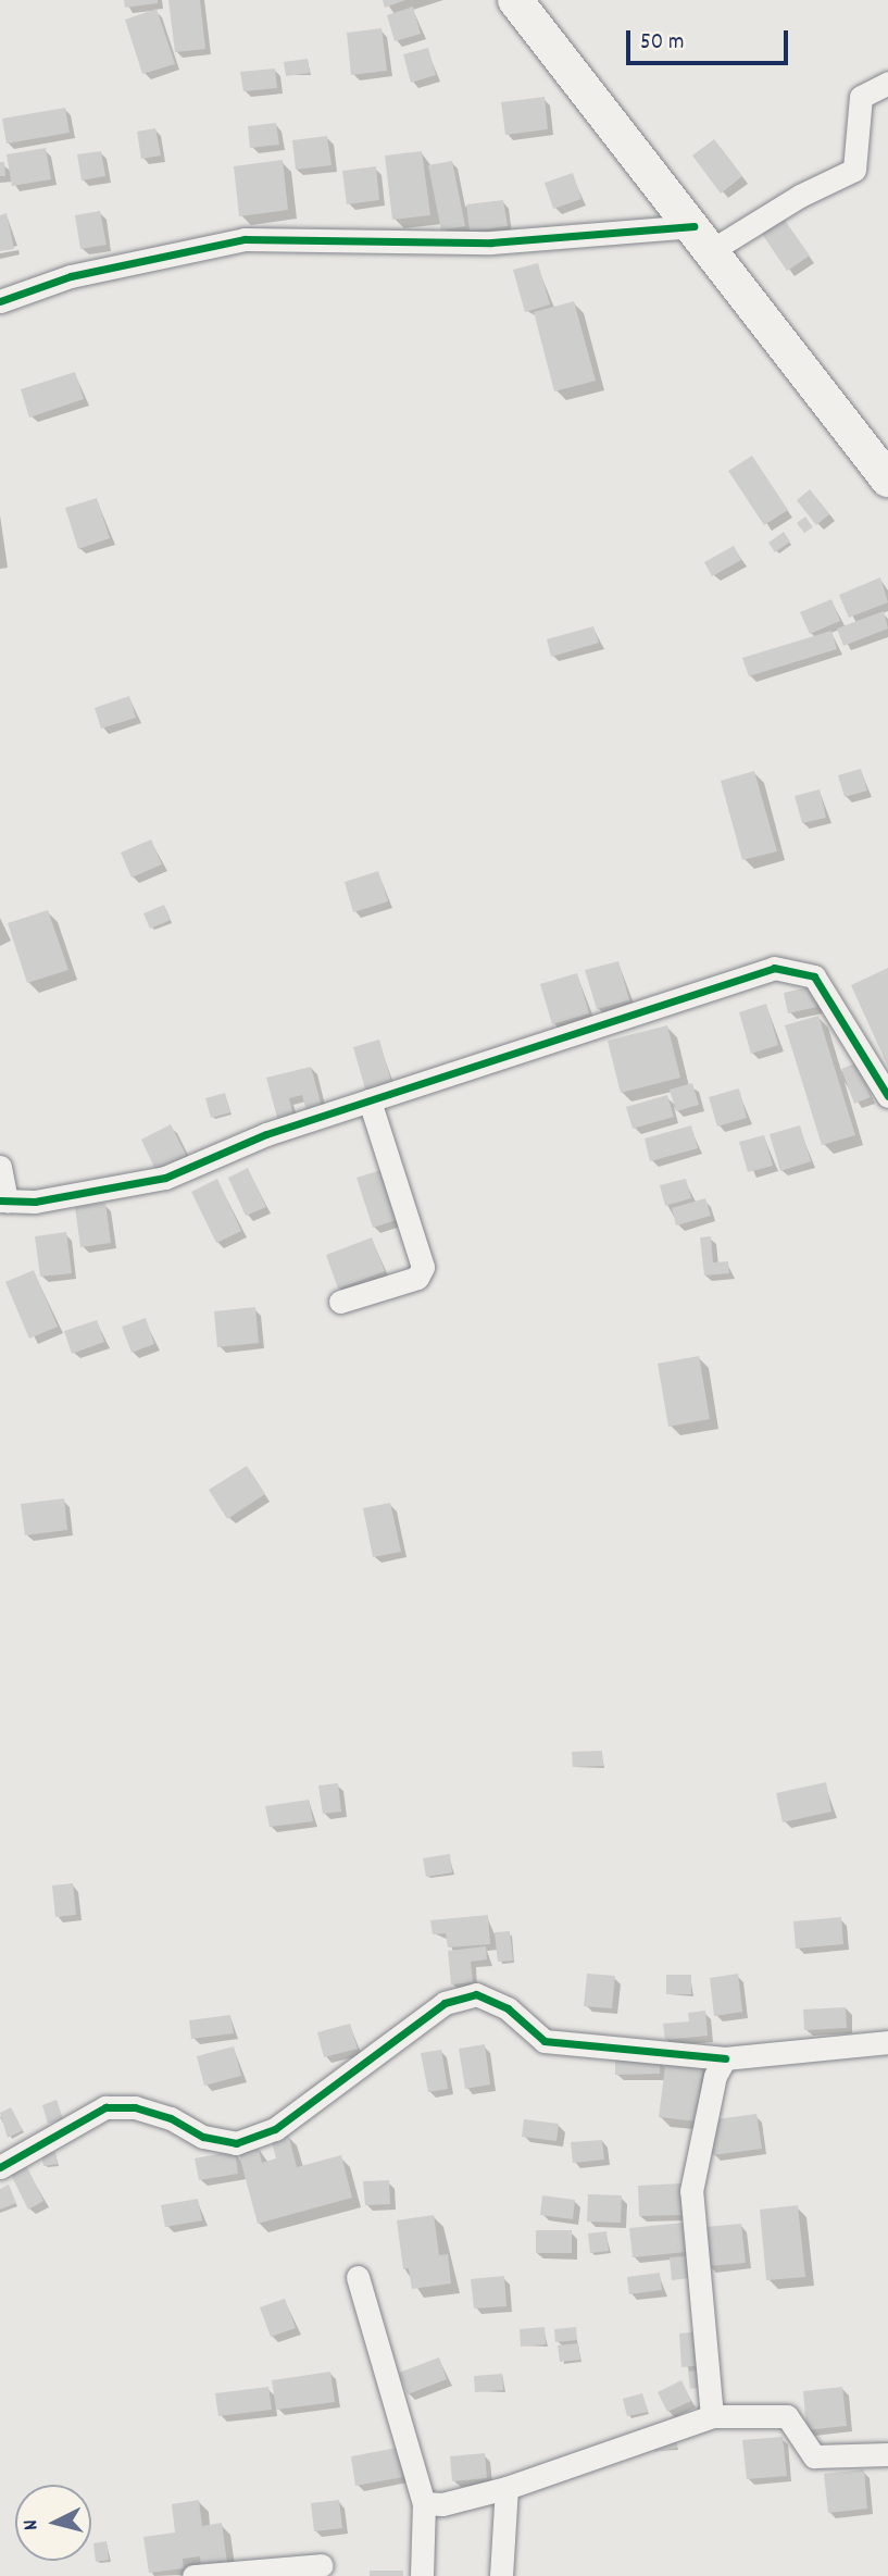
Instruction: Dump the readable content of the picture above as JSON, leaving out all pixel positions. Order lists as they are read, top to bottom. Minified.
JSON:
{"scale_bar":"50 m","north":"left"}
